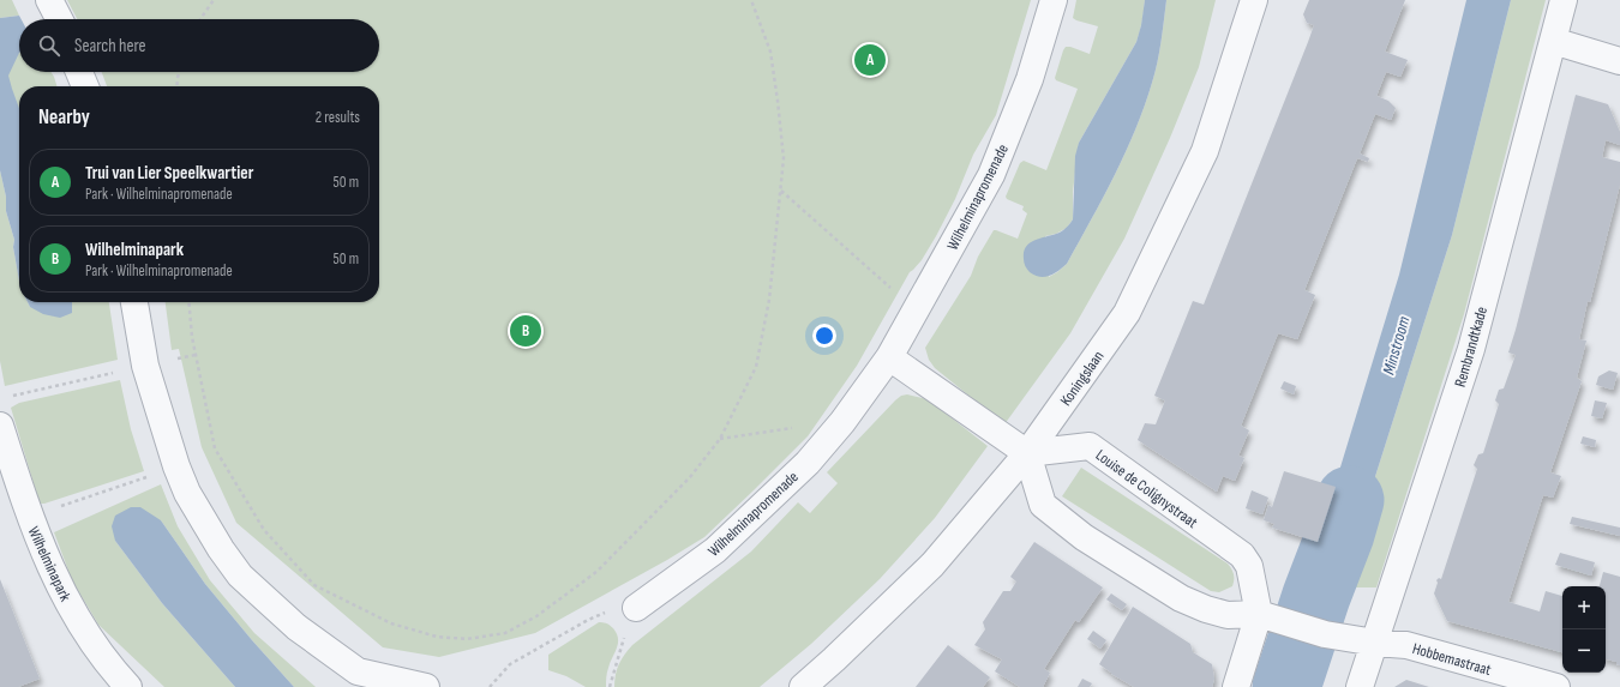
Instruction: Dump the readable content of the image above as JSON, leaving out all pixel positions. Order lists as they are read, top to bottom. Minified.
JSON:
{"streets":{"street":["Wilhelminapromenade","Rembrandtkade","Koningslaan","Louise de Colignystraat","Wilhelminapark","Hobbemastraat"]},"crossings":[["Rembrandtkade","Hobbemastraat"],["Koningslaan","Louise de Colignystraat"]],"water":["Minstroom"],"page":{"search":"Search here","pins":["A","B"],"heading":["Nearby","2 results"],"list":[{"mark":"A","name":"Trui van Lier Speelkwartier","note":"Park · Wilhelminapromenade","value":"50 m"},{"mark":"B","name":"Wilhelminapark","note":"Park · Wilhelminapromenade","value":"50 m"}],"map_buttons":["+","−"]}}
